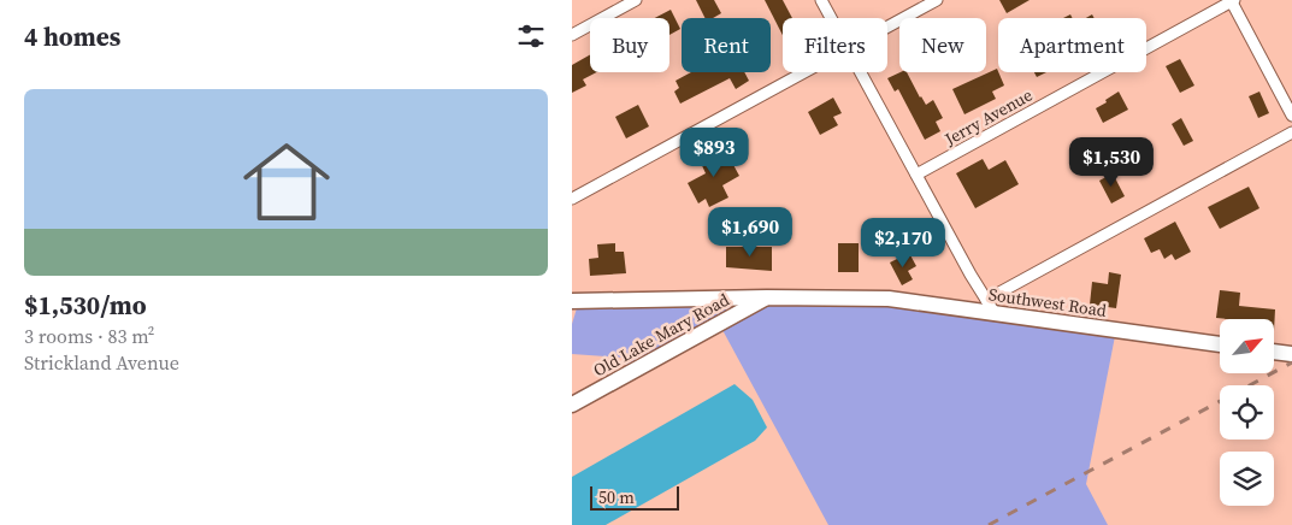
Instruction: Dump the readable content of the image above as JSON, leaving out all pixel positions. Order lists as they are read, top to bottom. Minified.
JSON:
{"streets":{"street":["Jerry Avenue","Southwest Road","Old Lake Mary Road"]},"crossings":[["Southwest Road","Old Lake Mary Road"]],"scale_bar":"50 m","north":"top right","page":{"heading":"4 homes","chip":["Buy","Rent","Filters","New","Apartment"],"list":[{"name":"$1,530/mo","note":"3 rooms · 83 m² · Strickland Avenue"}],"price":["$893","$1,530","$1,690","$2,170"],"scale":"50 m"}}
